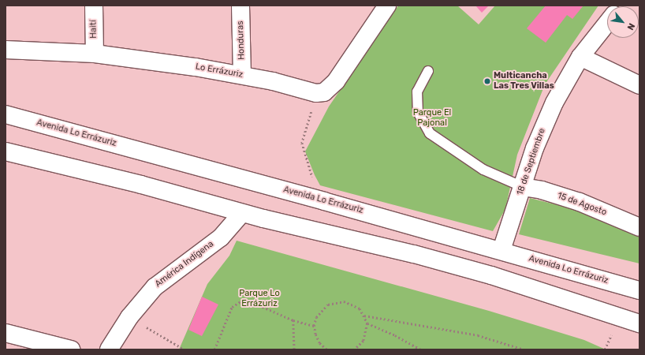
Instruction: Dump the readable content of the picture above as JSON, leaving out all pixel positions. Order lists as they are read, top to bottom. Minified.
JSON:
{"streets":{"main road":["Haití","Honduras","Lo Errázuriz","Avenida Lo Errázuriz","18 de Septiembre","15 de Agosto","América Indígena"]},"crossings":[["Haití","Lo Errázuriz"],["Honduras","Lo Errázuriz"],["Avenida Lo Errázuriz","18 de Septiembre"],["18 de Septiembre","15 de Agosto"]],"parks":["Parque El Pajonal","Parque Lo Errázuriz"],"places":["Multicancha Las Tres Villas"],"north":"bottom right"}
